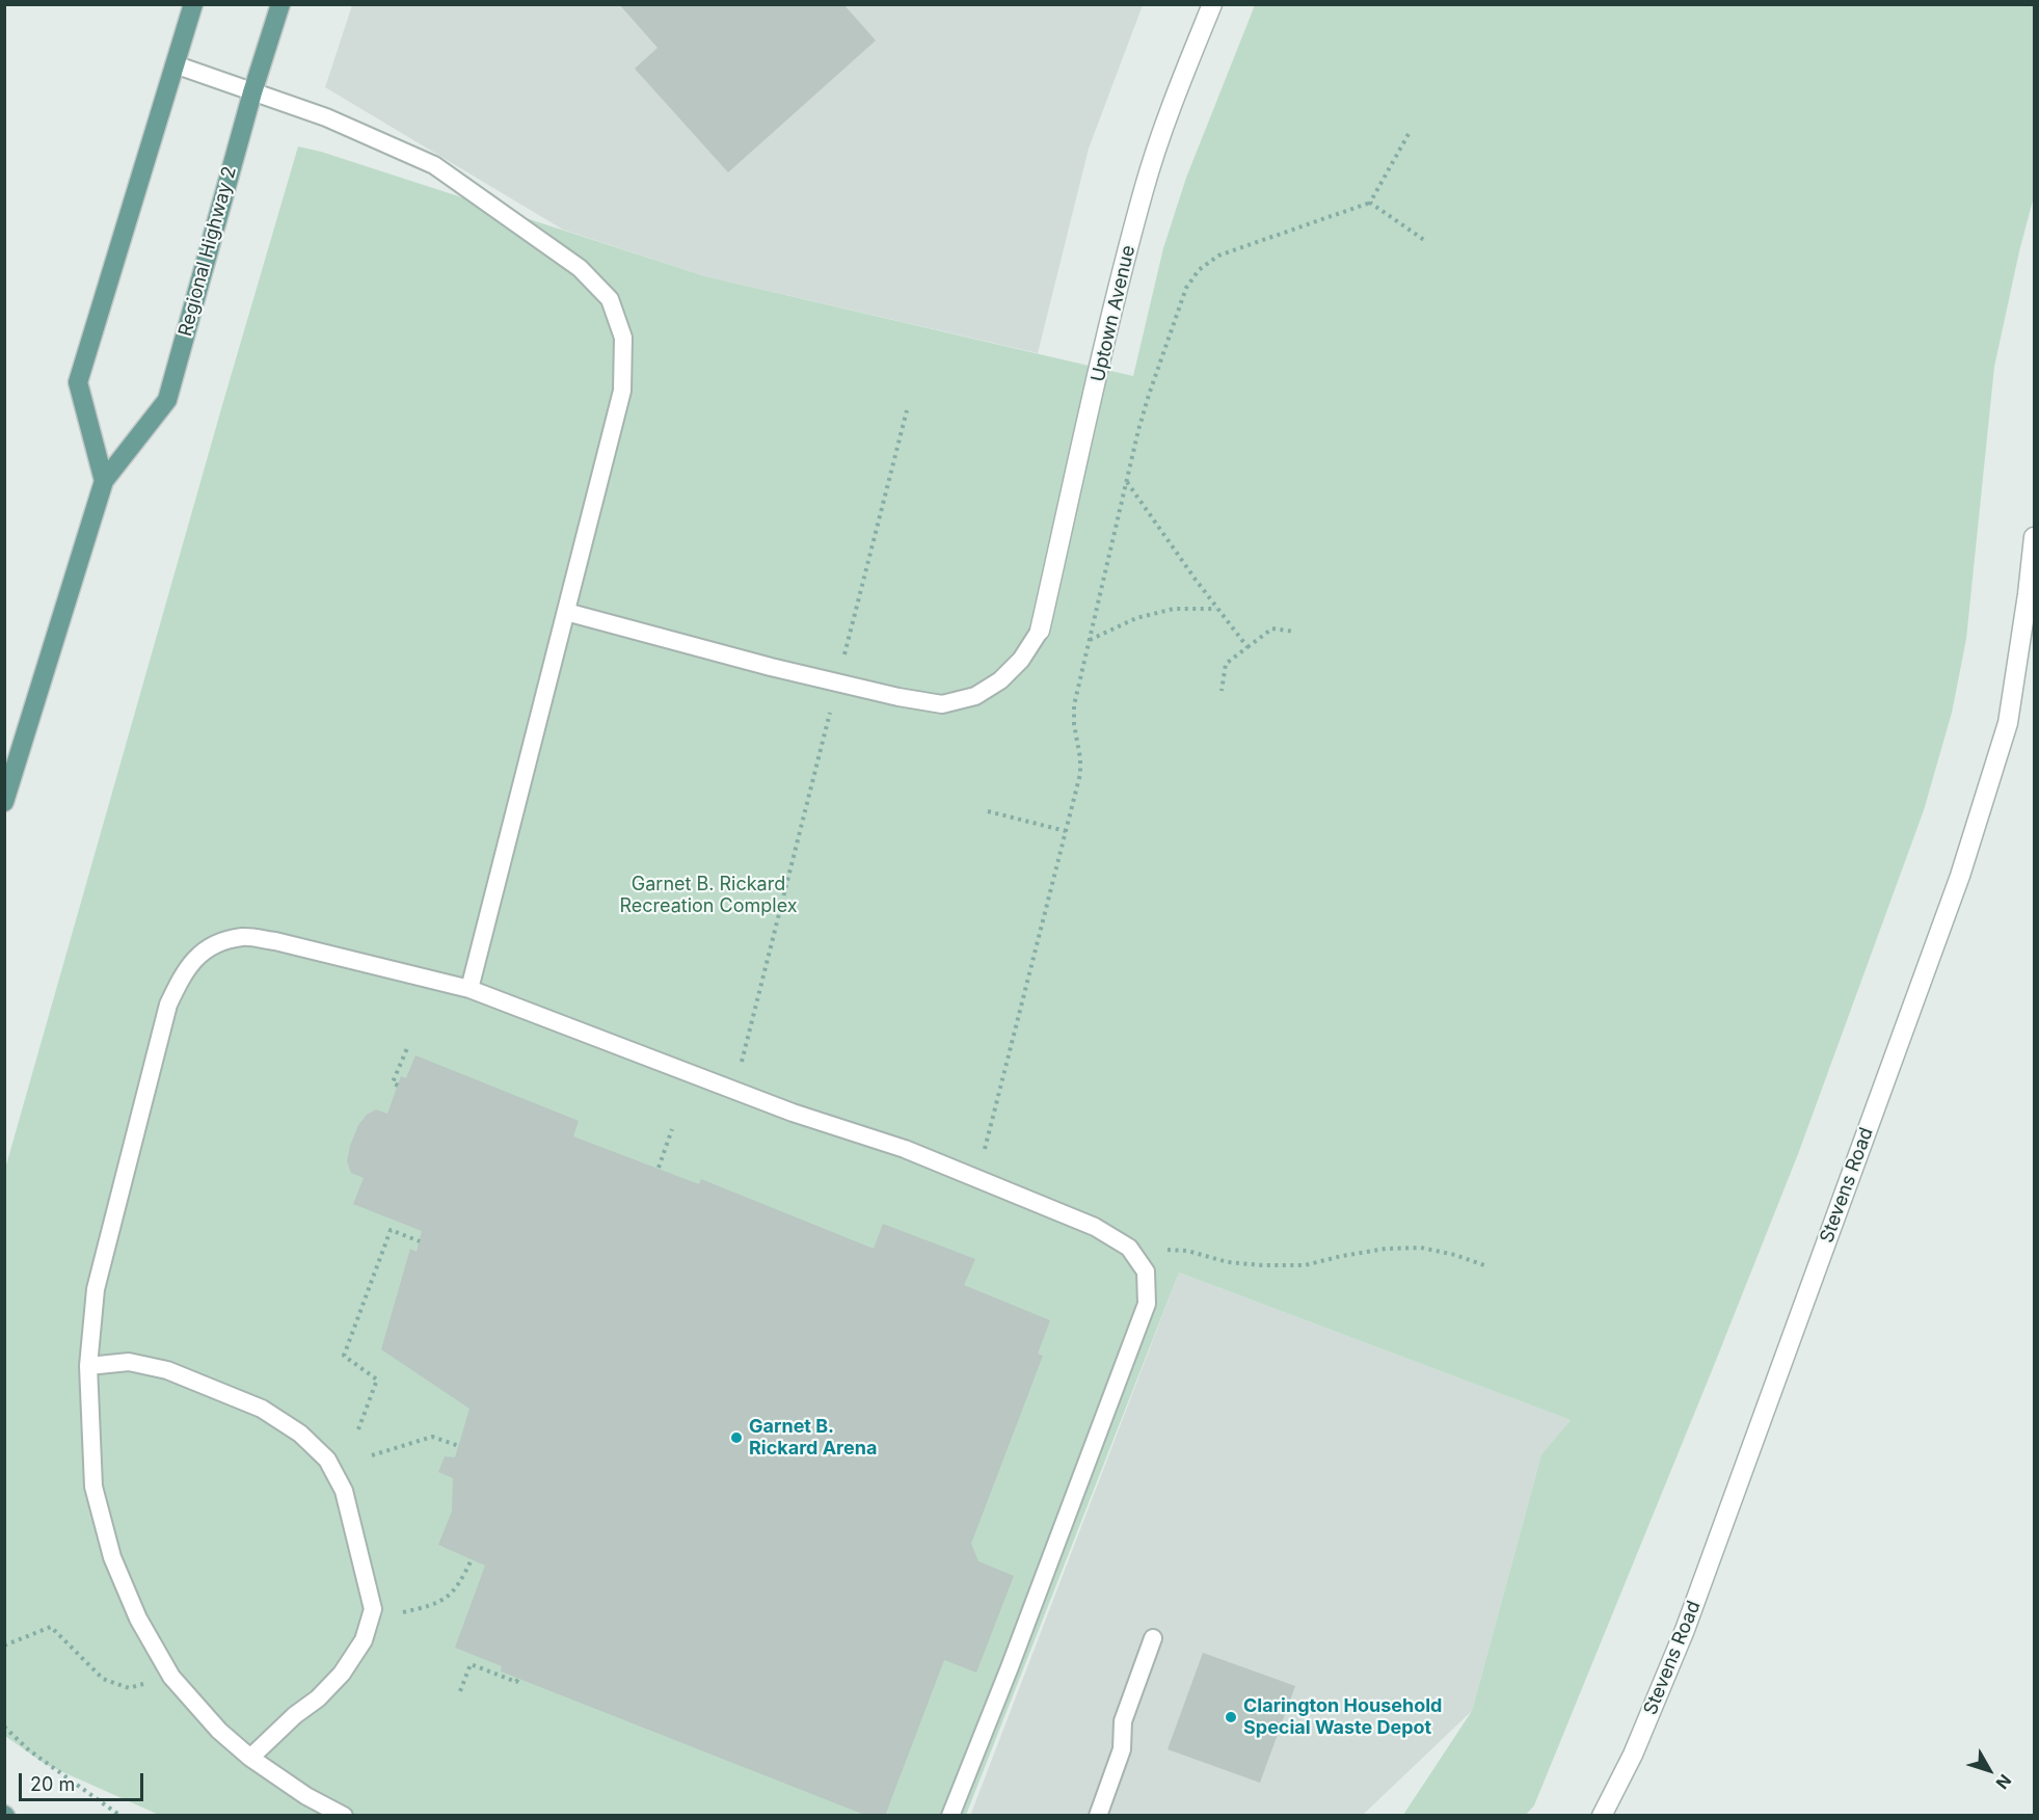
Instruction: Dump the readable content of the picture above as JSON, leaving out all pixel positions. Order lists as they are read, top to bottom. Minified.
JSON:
{"streets":{"main road":["Regional Highway 2"],"street":["Uptown Avenue","Stevens Road"]},"parks":["Garnet B. Rickard Recreation Complex"],"places":["Garnet B. Rickard Arena","Clarington Household Special Waste Depot"],"scale_bar":"20 m","north":"bottom right"}
